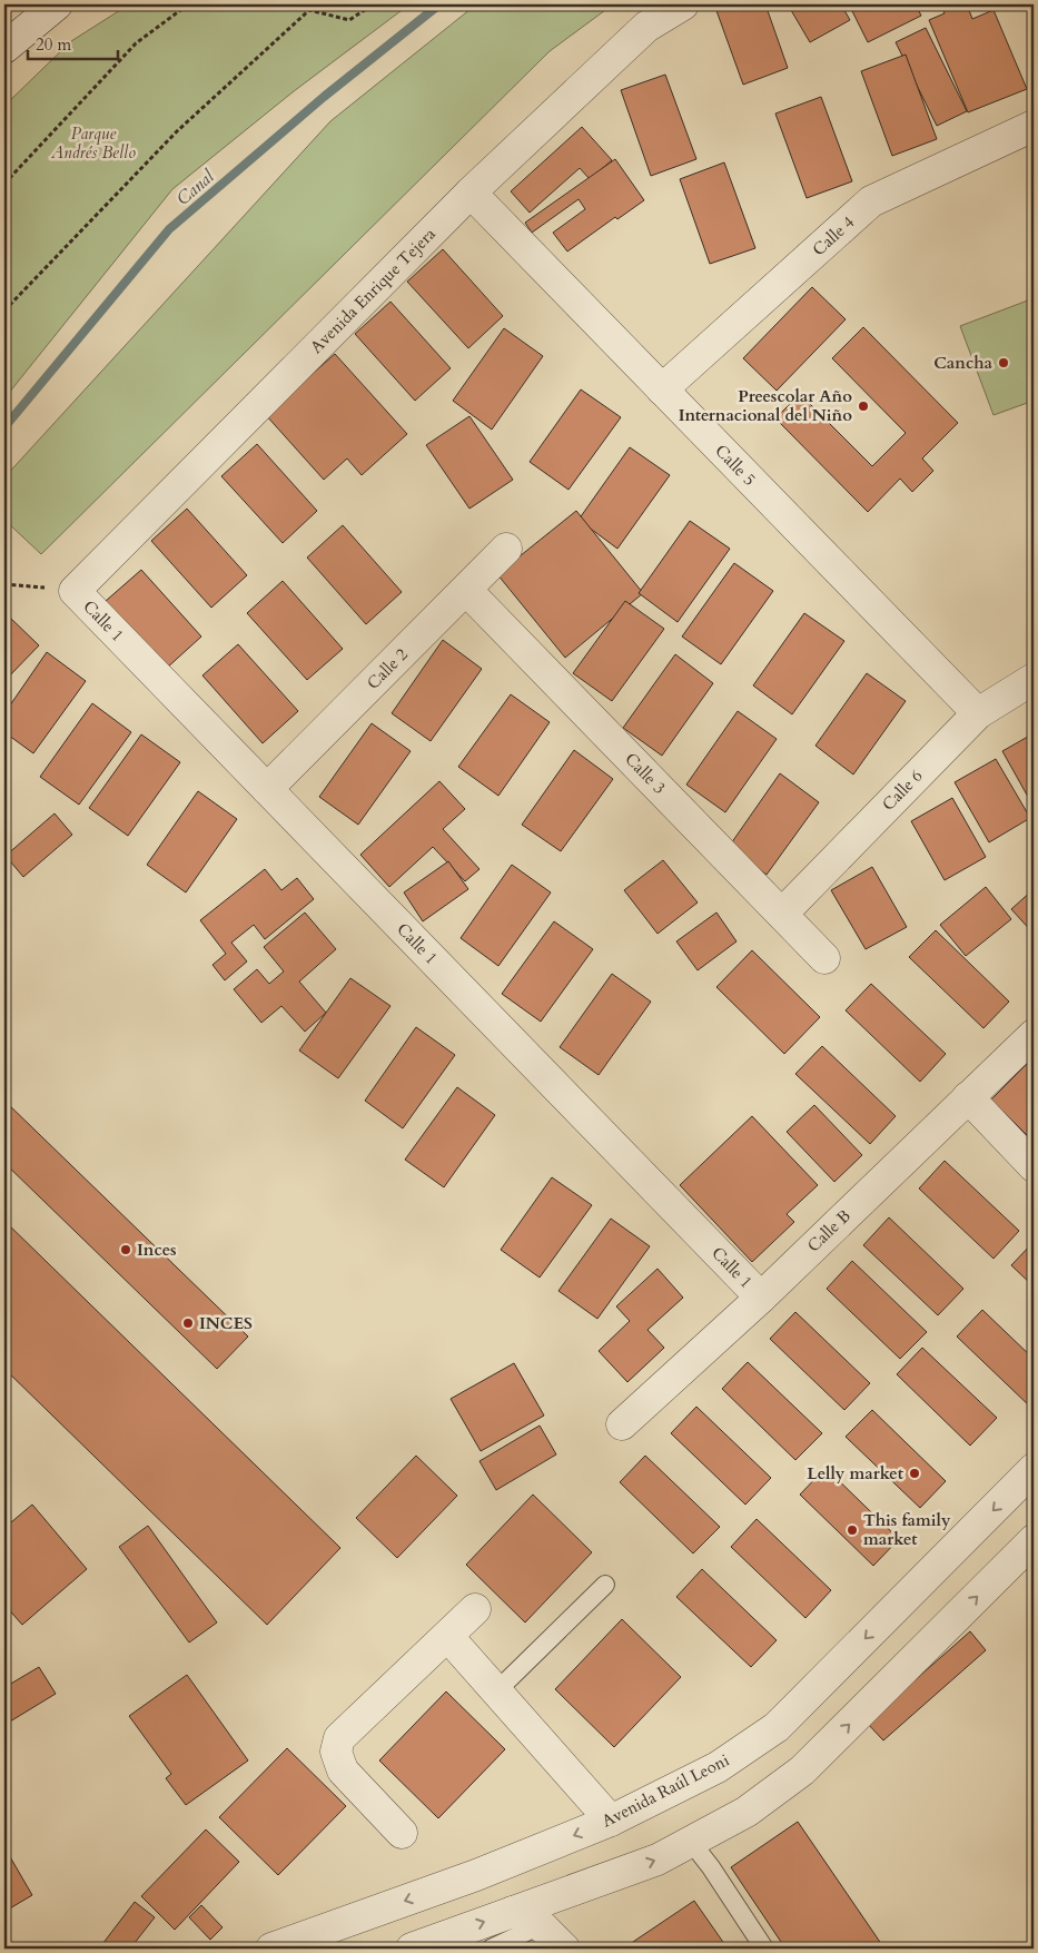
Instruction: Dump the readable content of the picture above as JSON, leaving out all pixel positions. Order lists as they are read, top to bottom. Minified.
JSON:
{"streets":{"street":["Calle 4","Avenida Enrique Tejera","Calle 5","Calle 1","Calle 2","Calle 3","Calle 6","Calle B","Avenida Raúl Leoni"]},"crossings":[["Calle 4","Calle 5"],["Avenida Enrique Tejera","Calle 5"],["Avenida Enrique Tejera","Calle 1"],["Calle 5","Calle 6"],["Calle 1","Calle 2"],["Calle 1","Calle B"],["Calle 2","Calle 3"],["Calle 3","Calle 6"]],"water":["Canal"],"parks":["Parque Andrés Bello"],"places":["Cancha","Preescolar Año Internacional del Niño","Inces","INCES","Lelly market","This family market"],"scale_bar":"20 m"}
